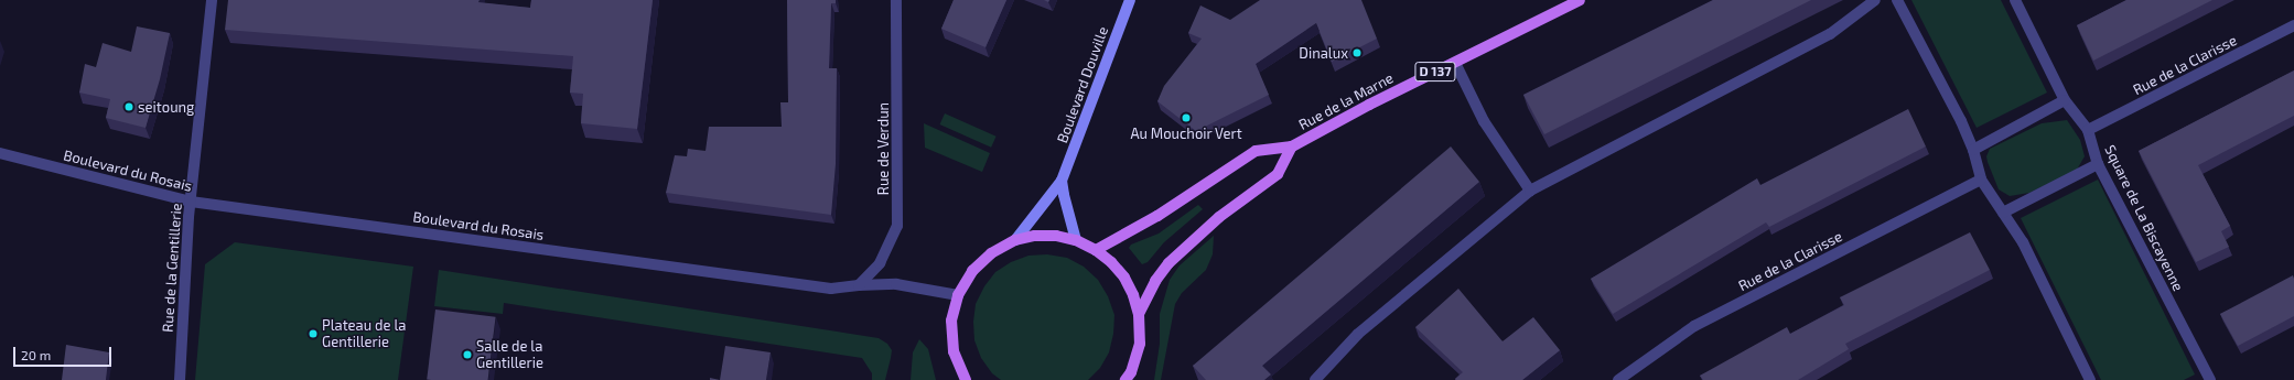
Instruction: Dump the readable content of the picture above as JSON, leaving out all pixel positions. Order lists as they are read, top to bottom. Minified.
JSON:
{"streets":{"main road":["D 137","Rue de la Marne"],"street":["Rue de la Clarisse","Boulevard Douville","Rue de Verdun","Boulevard du Rosais","Square de La Biscayenne","Rue de la Gentillerie"]},"crossings":[["Rue de la Clarisse","Square de La Biscayenne"],["Rue de Verdun","Boulevard du Rosais"],["Boulevard du Rosais","Rue de la Gentillerie"]],"places":["Dinalux","seitoung","Au Mouchoir Vert","Plateau de la Gentillerie","Salle de la Gentillerie"],"scale_bar":"20 m"}
